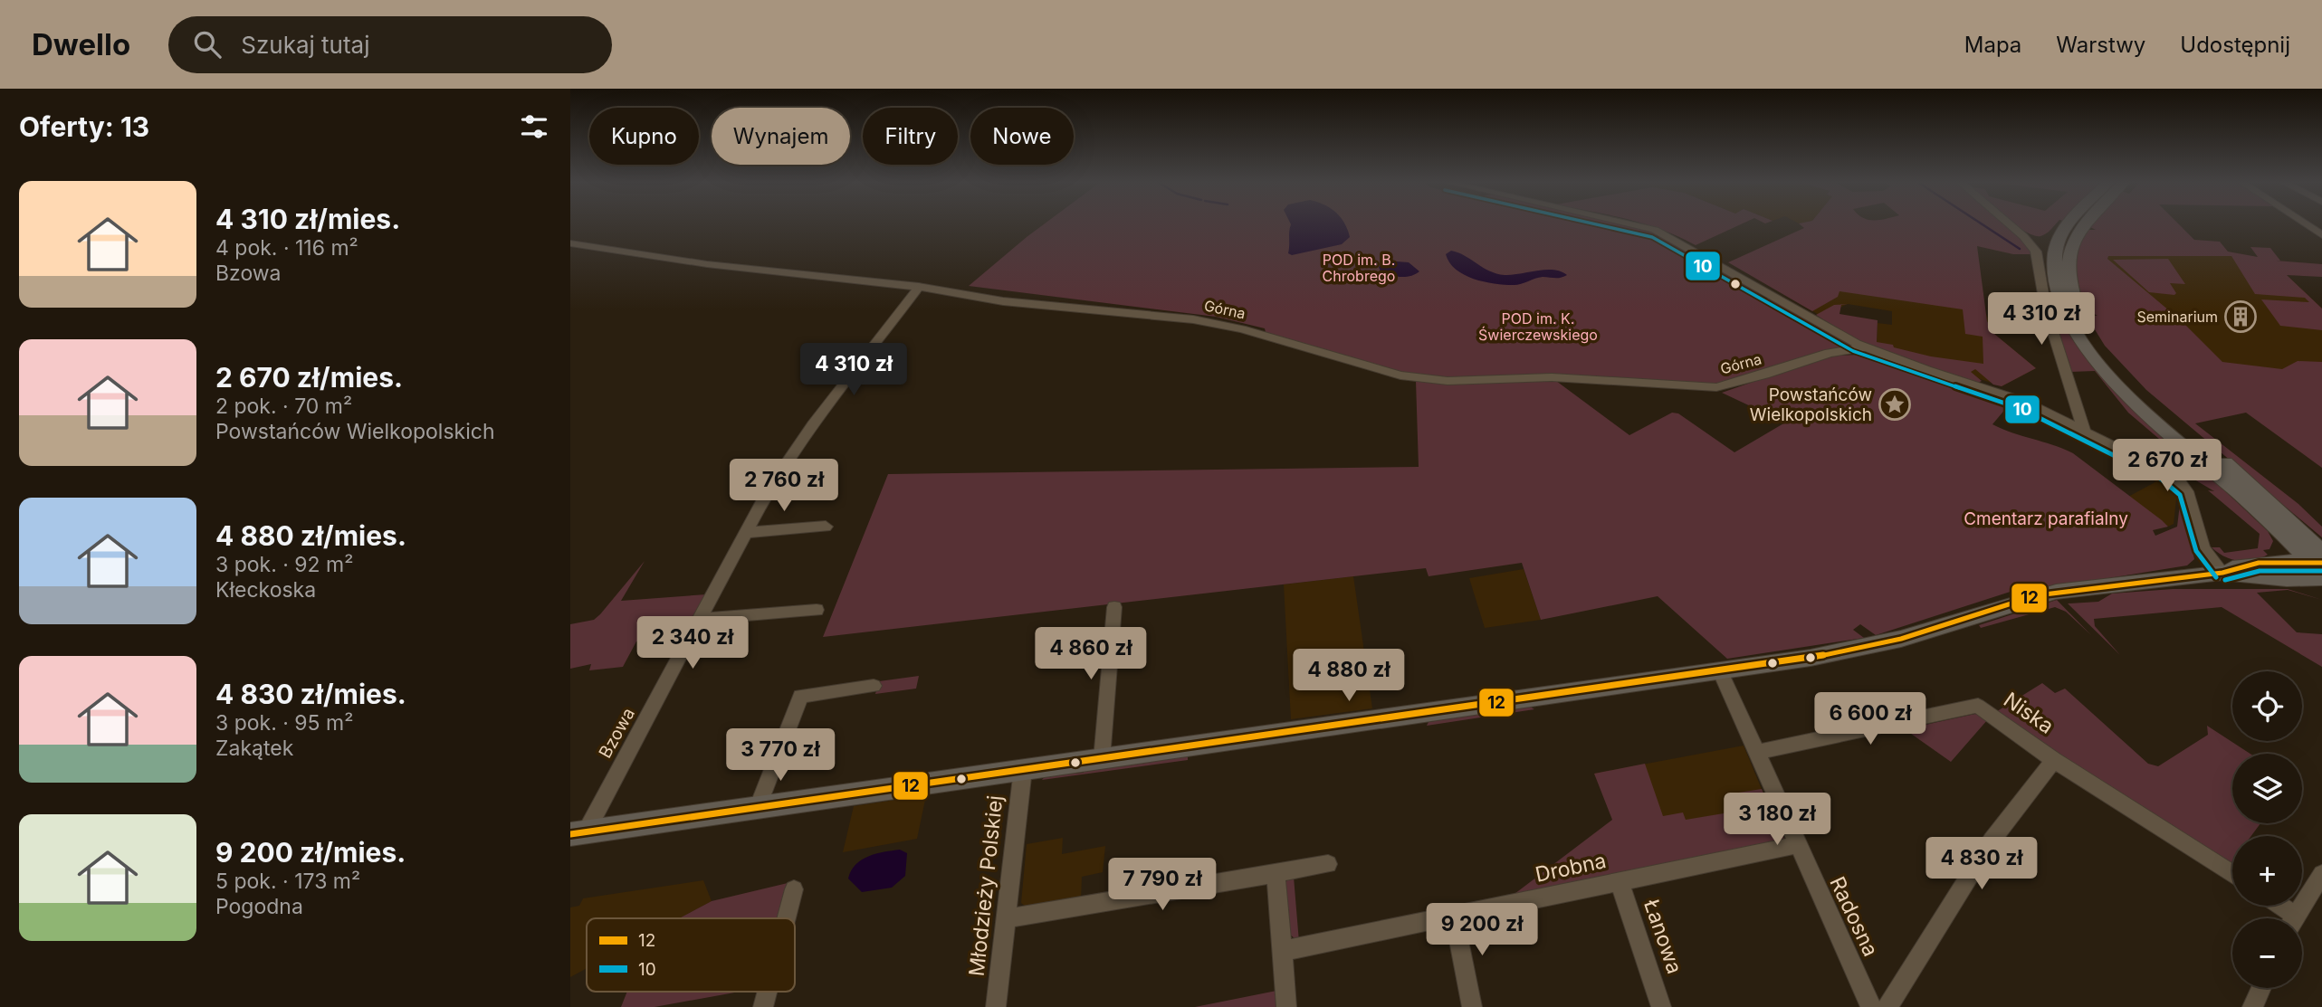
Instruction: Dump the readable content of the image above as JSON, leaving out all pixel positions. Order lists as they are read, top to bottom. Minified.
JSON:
{"streets":{"street":["Górna","Niska","Bzowa","Drobna","Młodzieży Polskiej","Radosna","Łanowa"]},"crossings":[["Górna","Bzowa"],["Niska","Radosna"],["Drobna","Radosna"],["Drobna","Łanowa"]],"parks":["POD im. B. Chrobrego","POD im. K. Świerczewskiego","Cmentarz parafialny"],"places":{"building":["Seminarium"],"place":["Powstańców Wielkopolskich"]},"lines":["transit line 10","transit line 12"],"legend":["12","10"],"page":{"header":"Dwello","search":"Szukaj tutaj","nav":["Mapa","Warstwy","Udostępnij"],"heading":"Oferty: 13","chip":["Kupno","Wynajem","Filtry","Nowe"],"list":[{"name":"4 310 zł/mies.","note":"4 pok. · 116 m² · Bzowa"},{"name":"2 670 zł/mies.","note":"2 pok. · 70 m² · Powstańców Wielkopolskich"},{"name":"4 880 zł/mies.","note":"3 pok. · 92 m² · Kłeckoska"},{"name":"4 830 zł/mies.","note":"3 pok. · 95 m² · Zakątek"},{"name":"9 200 zł/mies.","note":"5 pok. · 173 m² · Pogodna"}],"price":["4 310 zł","4 310 zł","2 670 zł","2 760 zł","2 340 zł","4 860 zł","4 880 zł","6 600 zł","3 770 zł","3 180 zł","4 830 zł","7 790 zł","9 200 zł"],"map_buttons":["+","−"]}}
